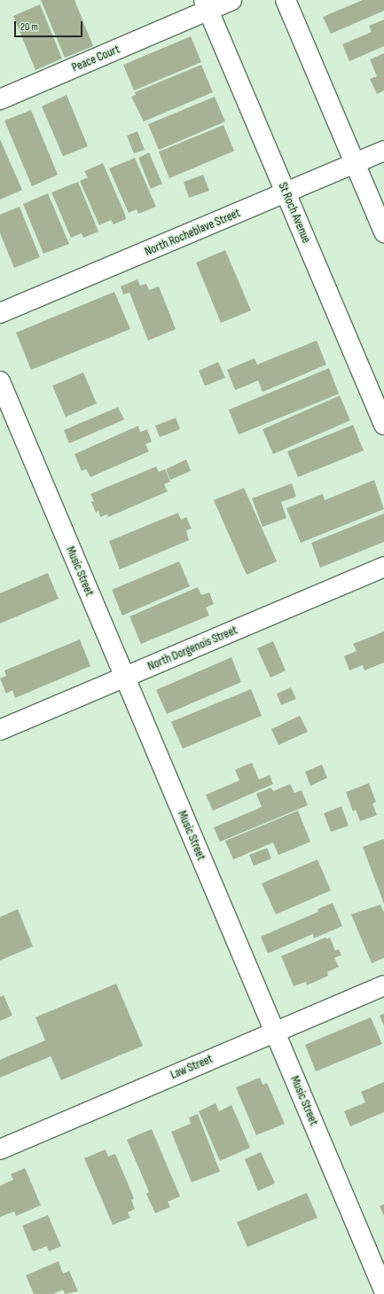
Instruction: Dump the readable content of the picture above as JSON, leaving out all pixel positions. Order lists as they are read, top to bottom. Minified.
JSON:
{"streets":{"street":["Peace Court","St Roch Avenue","North Rocheblave Street","Music Street","North Dorgenois Street","Law Street"]},"crossings":[["Peace Court","St Roch Avenue"],["St Roch Avenue","North Rocheblave Street"],["Music Street","North Dorgenois Street"],["Music Street","Law Street"]],"scale_bar":"20 m"}
